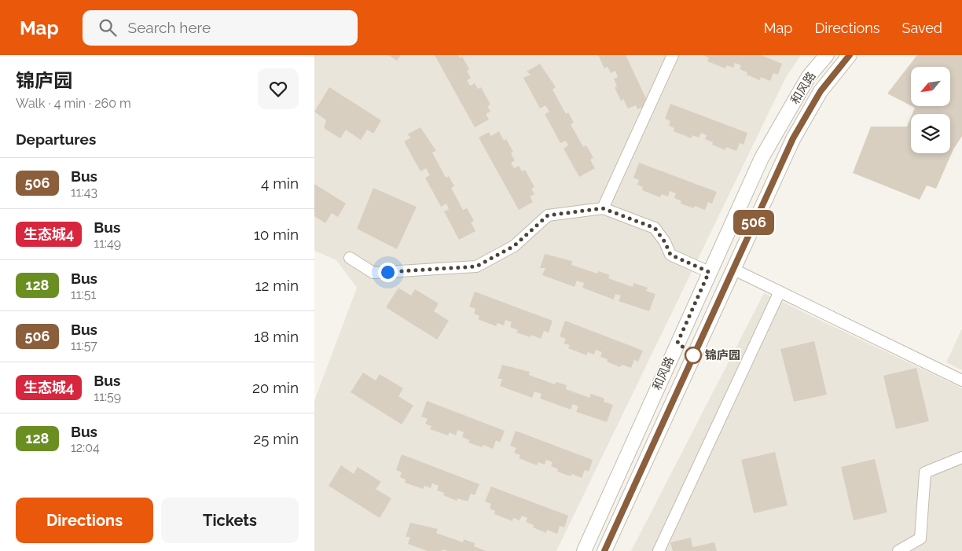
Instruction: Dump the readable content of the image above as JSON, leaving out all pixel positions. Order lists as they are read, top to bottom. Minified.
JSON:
{"streets":{"street":["和风路"]},"places":["锦庐园"],"lines":["bus line 506"],"north":"bottom left","page":{"header":"Map","search":"Search here","nav":["Map","Directions","Saved"],"heading":[["锦庐园","Walk · 4 min · 260 m"],"Departures"],"on_map":"506","list":[{"mark":"506","name":"Bus","note":"11:43","value":"4 min"},{"mark":"生态城4","name":"Bus","note":"11:49","value":"10 min"},{"mark":"128","name":"Bus","note":"11:51","value":"12 min"},{"mark":"506","name":"Bus","note":"11:57","value":"18 min"},{"mark":"生态城4","name":"Bus","note":"11:59","value":"20 min"},{"mark":"128","name":"Bus","note":"12:04","value":"25 min"}],"buttons":["Directions","Tickets"]}}
